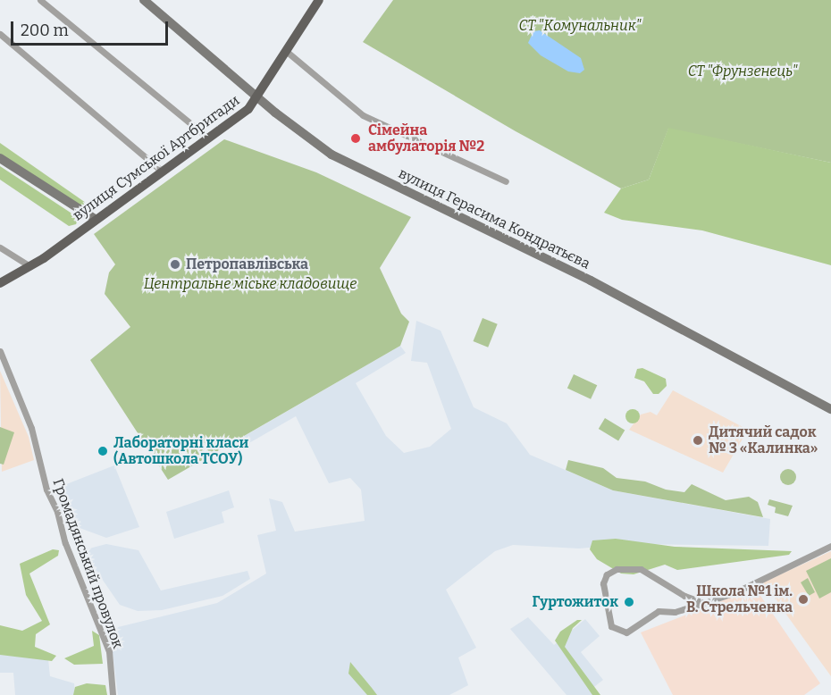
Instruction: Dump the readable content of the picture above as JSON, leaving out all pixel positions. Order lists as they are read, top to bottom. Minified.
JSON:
{"streets":{"main road":["вулиця Сумської Артбригади","вулиця Герасима Кондратьєва"],"street":["Громадянський провулок"]},"crossings":[["вулиця Сумської Артбригади","вулиця Герасима Кондратьєва"]],"parks":["СТ \"Комунальник\"","СТ \"Фрунзенець\"","Центральне міське кладовище"],"places":["Сімейна амбулаторія №2","Петропавлівська","Дитячий садок № 3 «Калинка»","Лабораторні класи (Автошкола ТСОУ)","Школа №1 ім. В. Стрельченка","Гуртожиток"],"scale_bar":"200 m"}
